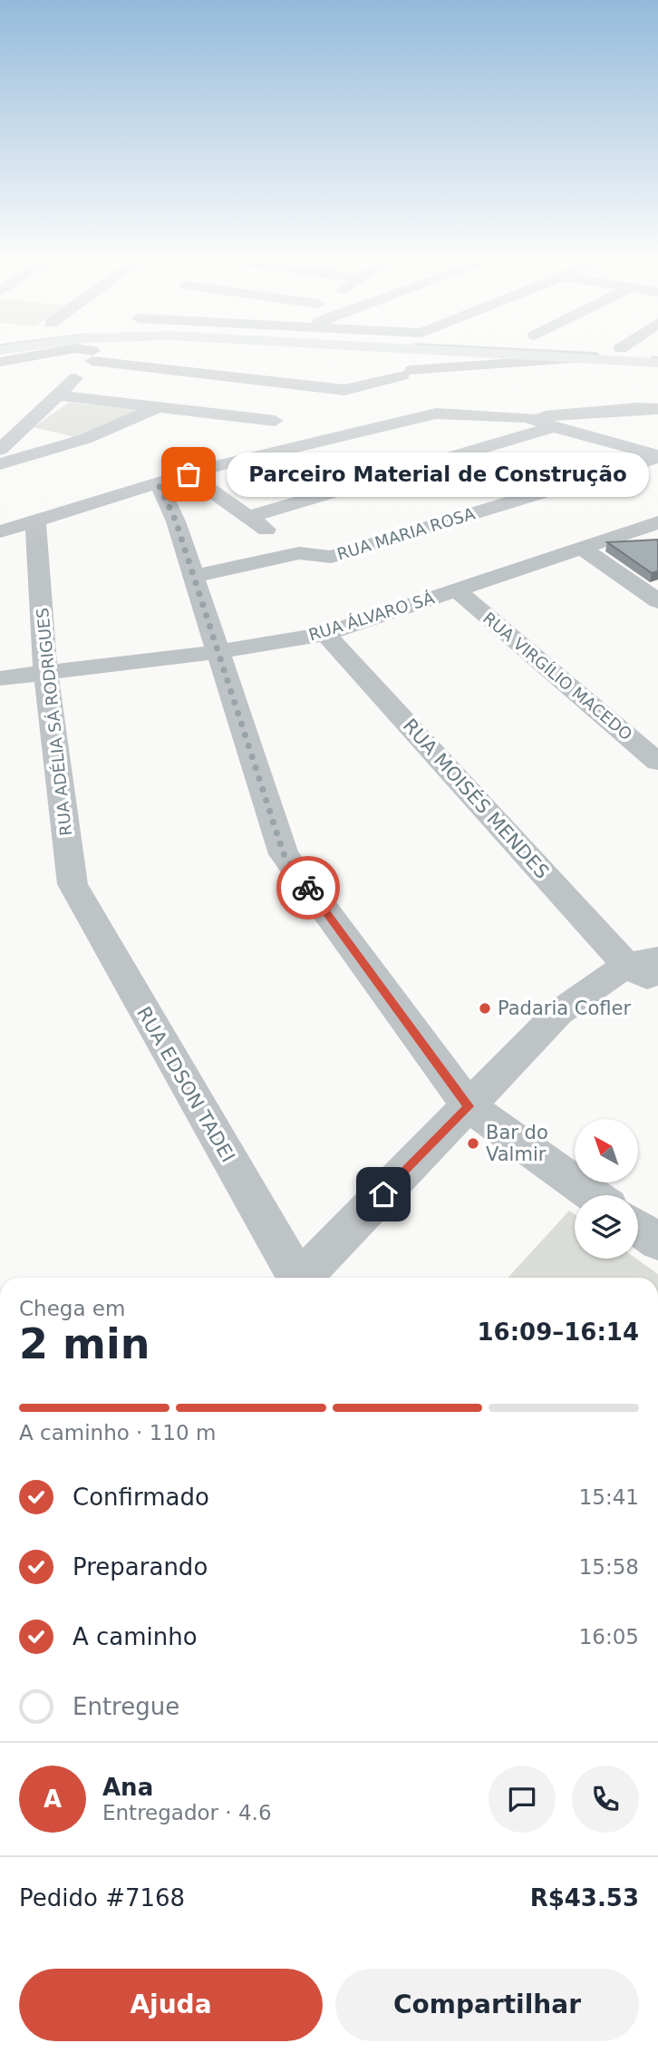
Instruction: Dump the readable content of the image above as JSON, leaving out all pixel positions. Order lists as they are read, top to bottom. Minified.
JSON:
{"streets":{"street":["RUA MARIA ROSA","RUA ÁLVARO SÁ","RUA VIRGÍLIO MACEDO","RUA ADÉLIA SÁ RODRIGUES","RUA MOISÉS MENDES","RUA EDSON TADEI"]},"crossings":[["RUA ÁLVARO SÁ","RUA VIRGÍLIO MACEDO"],["RUA ÁLVARO SÁ","RUA ADÉLIA SÁ RODRIGUES"],["RUA ÁLVARO SÁ","RUA MOISÉS MENDES"],["RUA ADÉLIA SÁ RODRIGUES","RUA EDSON TADEI"]],"places":["Parceiro Material de Construção","Padaria Cofler","Bar do Valmir"],"north":"top left","page":{"bubble":"Parceiro Material de Construção","heading":["2 min","Chega em","16:09–16:14"],"panel":["Ana","Entregador · 4.6","Pedido #7168","R$43.53"],"bar":"A caminho · 110 m","list":[["Confirmado","15:41"],["Preparando","15:58"],["A caminho","16:05"],"Entregue"],"round":"A","buttons":["Ajuda","Compartilhar"]}}
